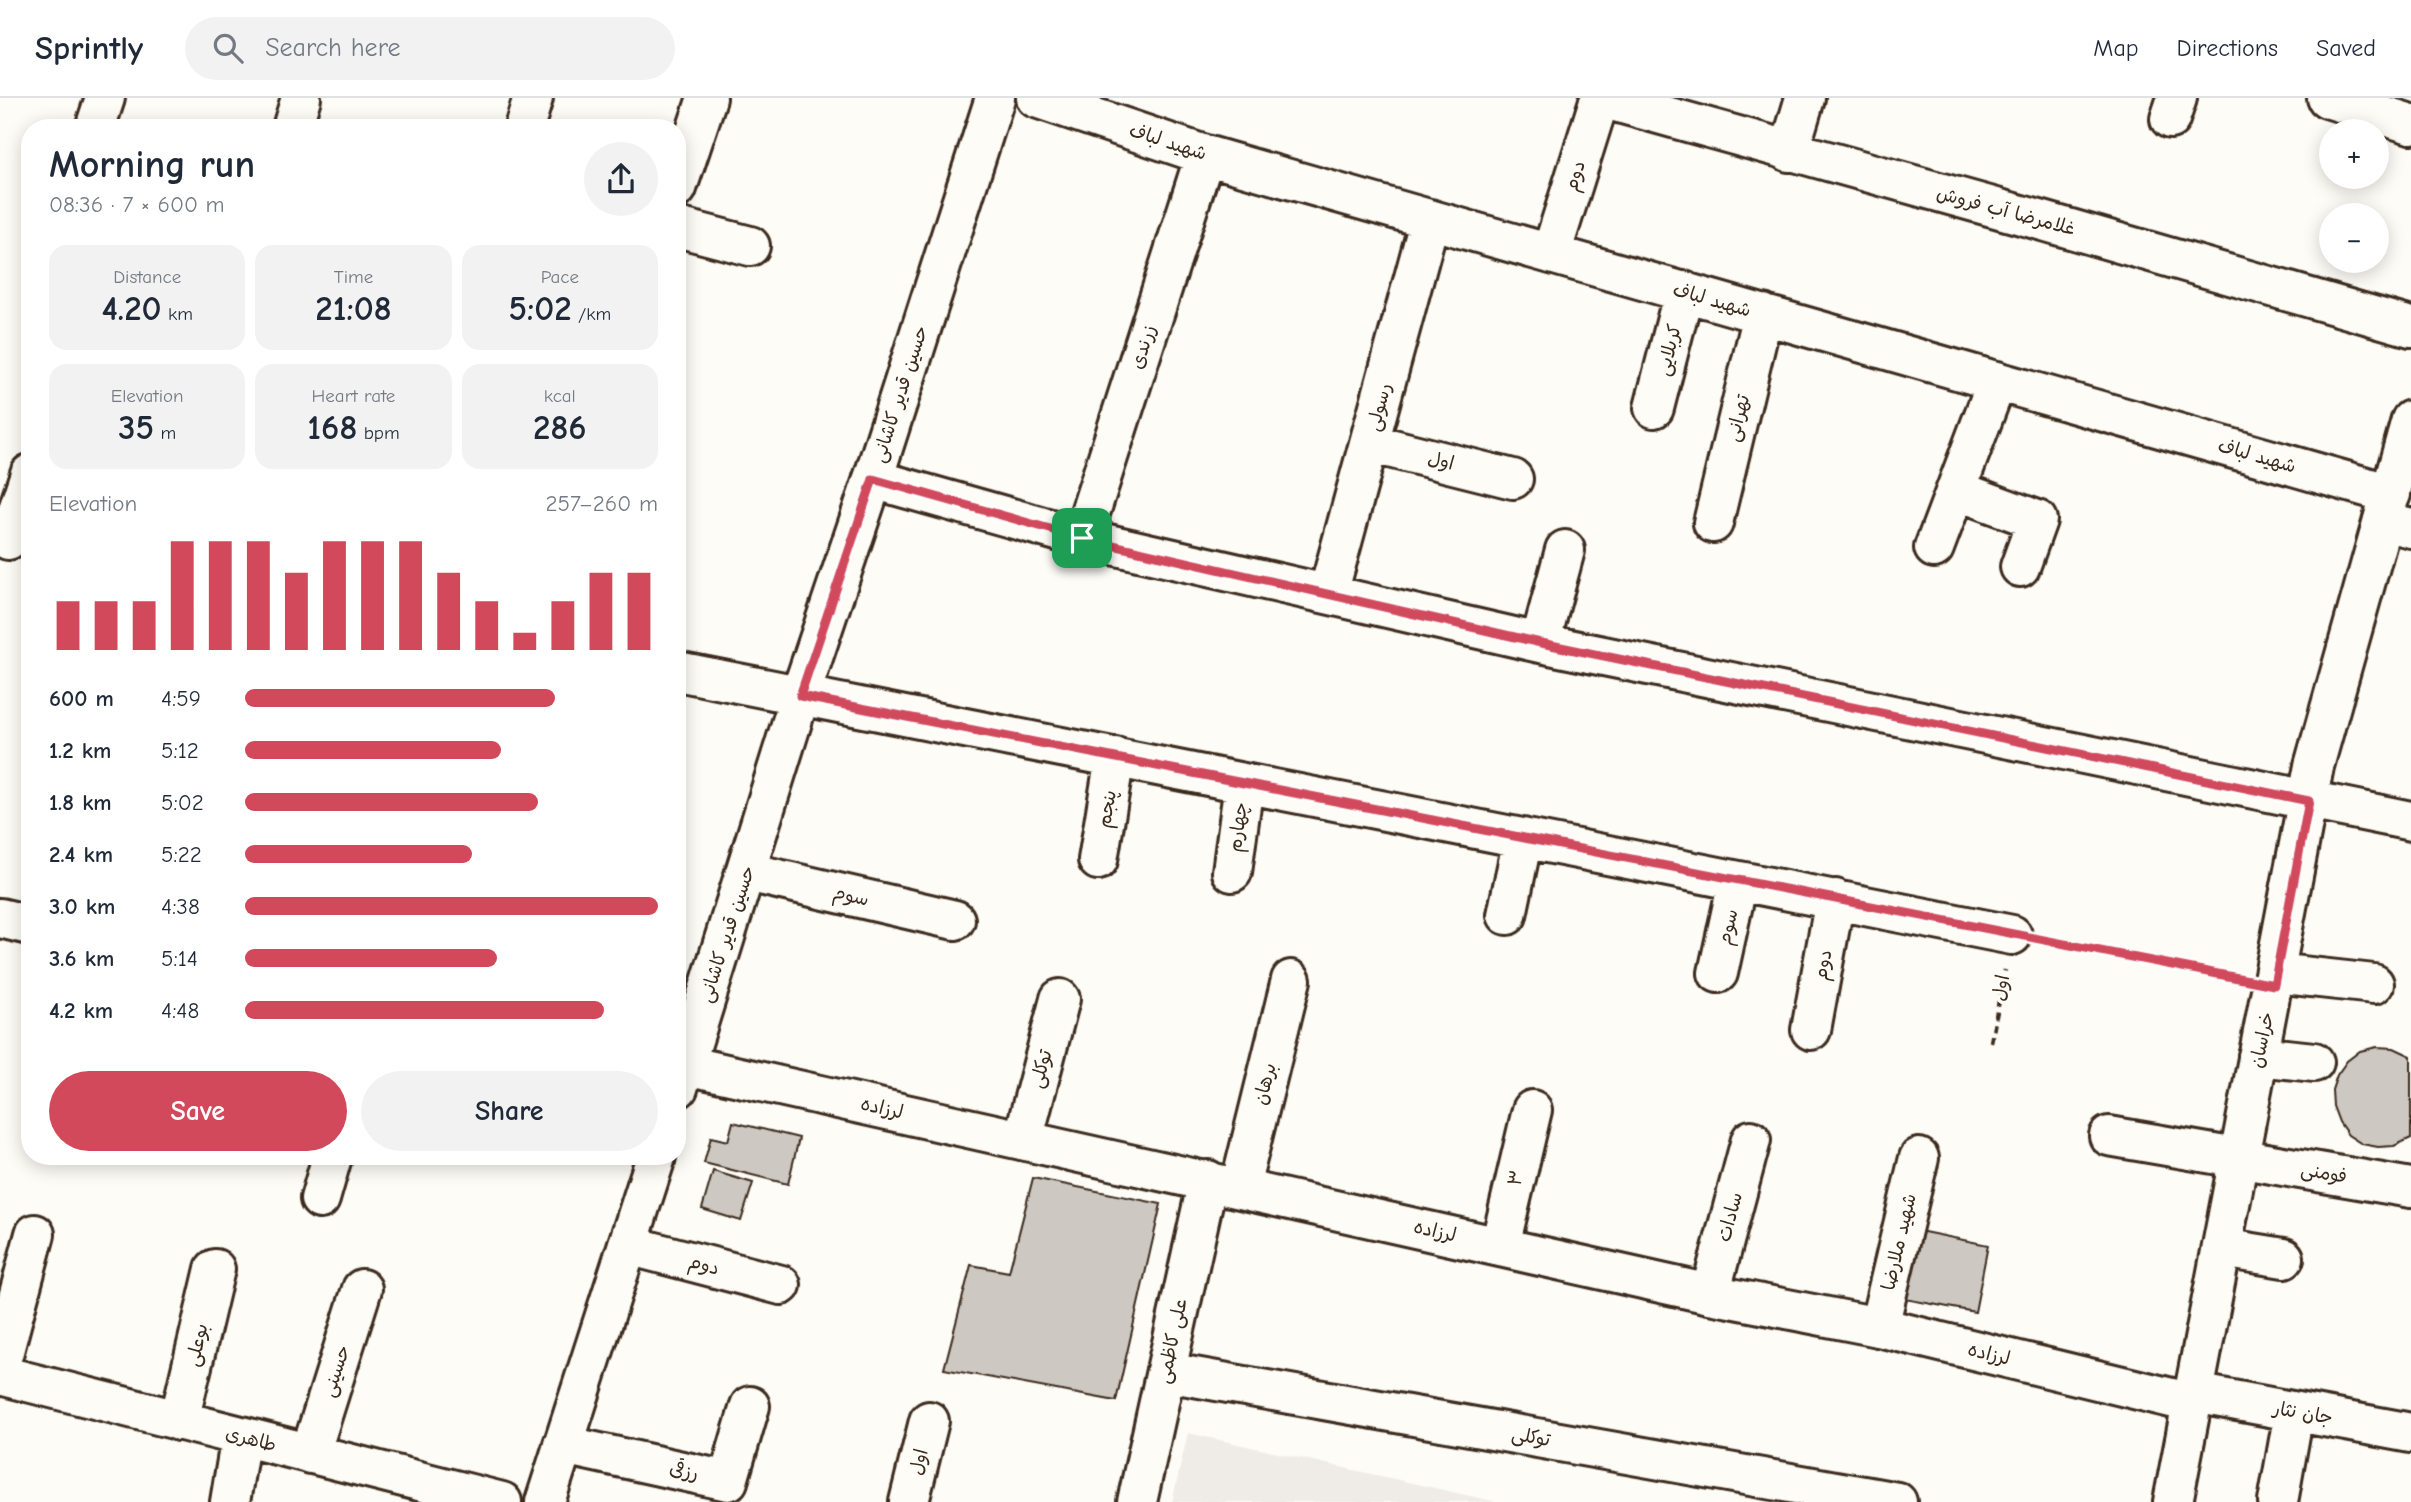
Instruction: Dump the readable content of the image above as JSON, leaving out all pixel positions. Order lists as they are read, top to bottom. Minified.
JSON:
{"streets":{"street":["شهید لباف","دوم","غلامرضا آب فروش","زرندی","کربلایی","حسین قدیر کاشانی","رسولی","تهرانی","اول","پنجم","چهارم","سوم","خراسان","توکلی","برهان","لرزاده","فومنی","۳","سادات","شهید ملارضا","علی کاظمی","بوعلی","حسینی","جان نثار","طاهری","رزقی"]},"crossings":[["شهید لباف","دوم"],["شهید لباف","زرندی"],["شهید لباف","کربلایی"],["شهید لباف","رسولی"],["شهید لباف","تهرانی"],["شهید لباف","خراسان"],["دوم","غلامرضا آب فروش"],["حسین قدیر کاشانی","سوم"],["رسولی","اول"],["خراسان","لرزاده"],["خراسان","فومنی"],["خراسان","جان نثار"],["توکلی","لرزاده"],["توکلی","علی کاظمی"],["برهان","لرزاده"],["برهان","علی کاظمی"],["لرزاده","۳"],["لرزاده","سادات"],["لرزاده","شهید ملارضا"],["لرزاده","علی کاظمی"],["لرزاده","جان نثار"],["بوعلی","طاهری"],["حسینی","طاهری"]],"page":{"header":"Sprintly","search":"Search here","nav":["Map","Directions","Saved"],"map_buttons":["+","−"],"heading":["Morning run","08:36 · 7 × 600 m"],"stats":[["Distance","4.20 km"],["Time","21:08"],["Pace","5:02 /km"],["Elevation","35 m"],["Heart rate","168 bpm"],["kcal","286"]],"chart":["Elevation","257–260 m"],"list":[{"name":"600 m","note":"4:59"},{"name":"1.2 km","note":"5:12"},{"name":"1.8 km","note":"5:02"},{"name":"2.4 km","note":"5:22"},{"name":"3.0 km","note":"4:38"},{"name":"3.6 km","note":"5:14"},{"name":"4.2 km","note":"4:48"}],"buttons":["Save","Share"]}}
